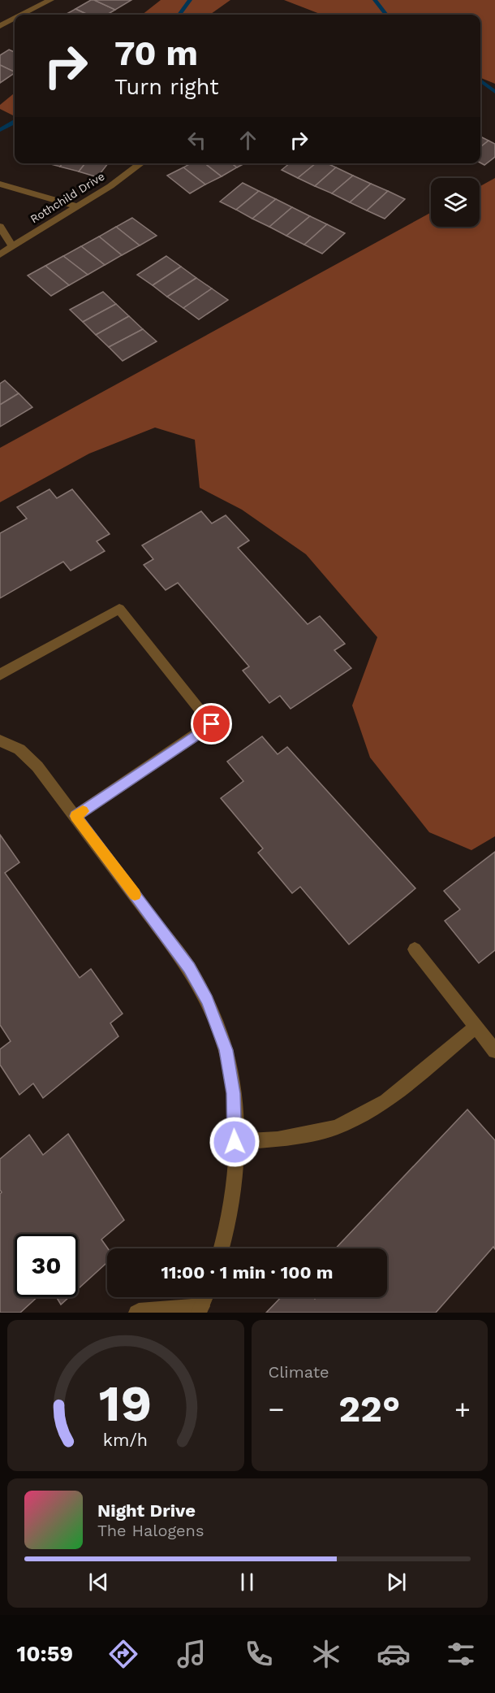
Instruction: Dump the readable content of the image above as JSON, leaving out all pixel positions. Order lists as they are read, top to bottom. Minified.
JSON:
{"streets":{"street":["Rothchild Drive"]},"page":{"turn":["70 m","Turn right"],"limit":"30","trip":"11:00 · 1 min · 100 m","tile":"Climate","heat":["−","22°","+"],"song":["Night Drive","The Halogens"],"tabs":"10:59","gauge":["19","km/h"]}}
